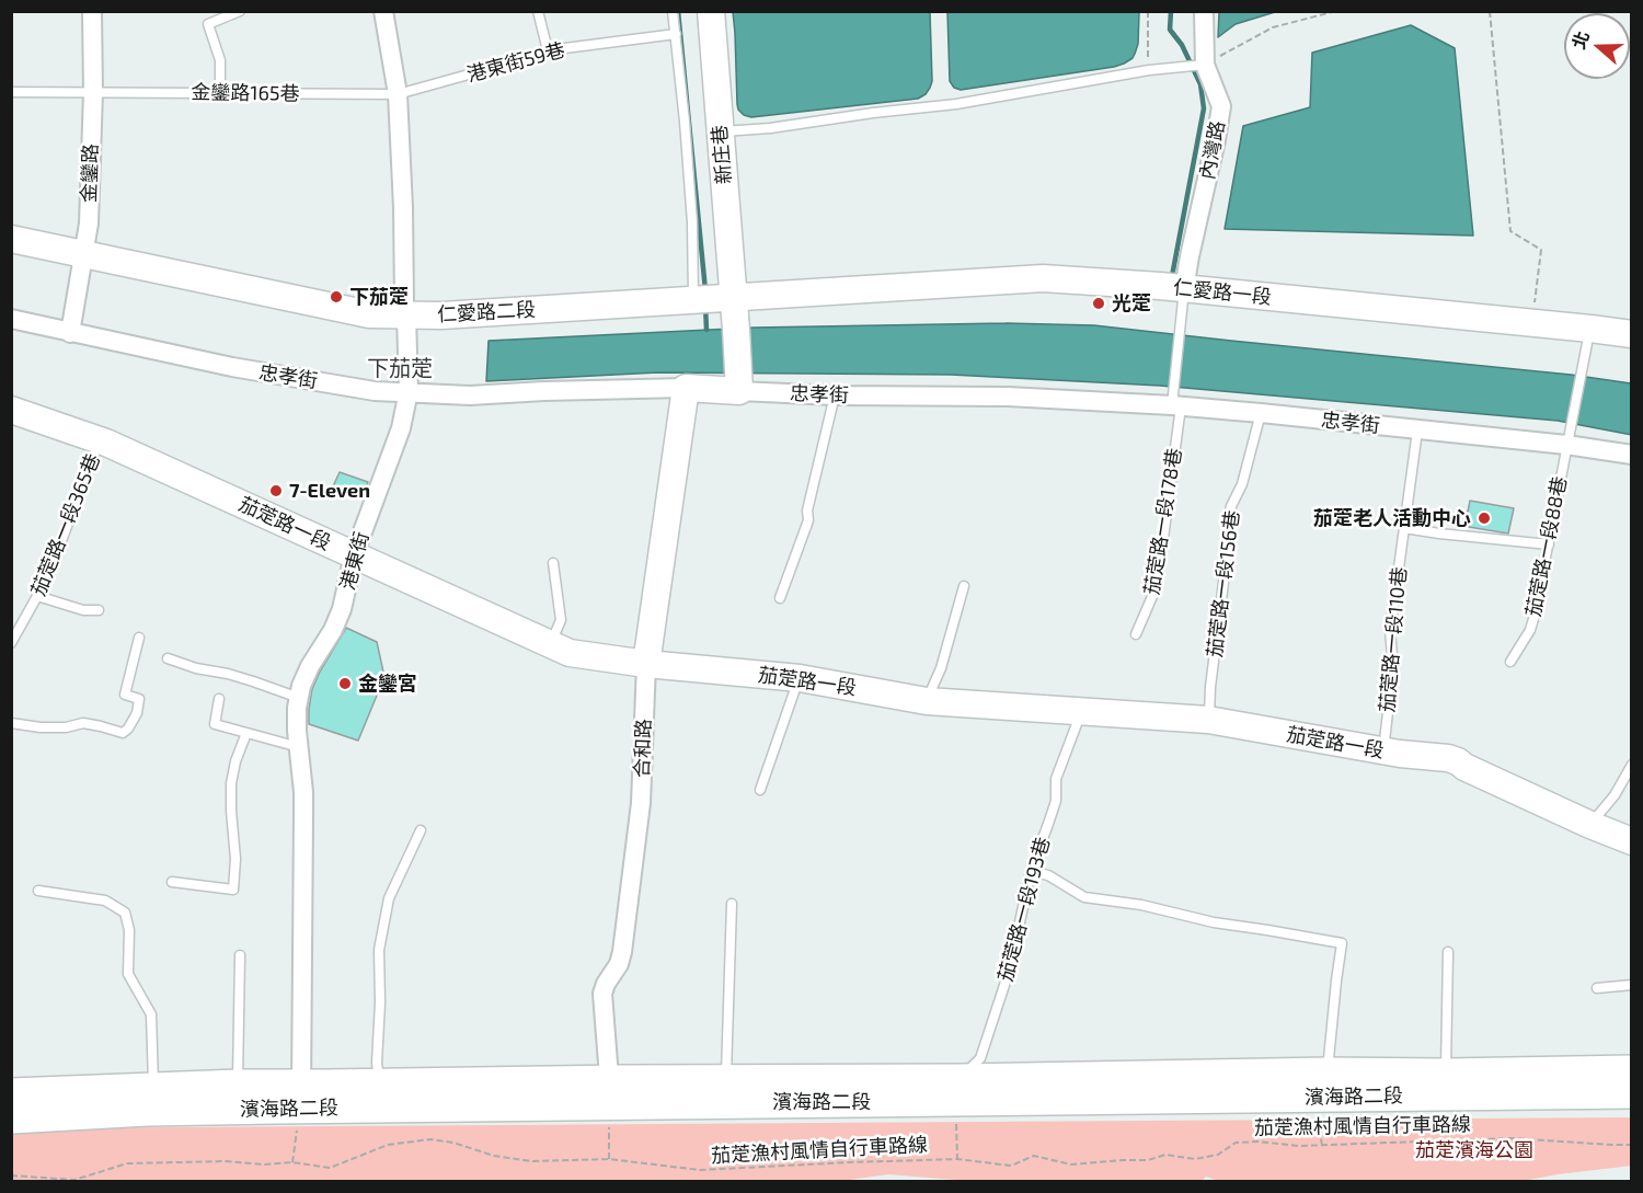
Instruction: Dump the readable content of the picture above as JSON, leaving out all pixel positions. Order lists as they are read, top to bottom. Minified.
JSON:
{"streets":{"main road":["濱海路二段"],"street":["內灣路","新庄巷","金鑾路","仁愛路一段","仁愛路二段","忠孝街","茄萣路一段","港東街","合和路"],"lane":["港東街59巷","金鑾路165巷","茄萣路一段178巷","茄萣路一段365巷","茄萣路一段88巷","茄萣路一段156巷","茄萣路一段110巷","茄萣路一段193巷"],"path":["茄萣漁村風情自行車路線"]},"crossings":[["港東街59巷","金鑾路165巷"],["港東街59巷","港東街"],["金鑾路165巷","金鑾路"],["金鑾路165巷","港東街"],["內灣路","仁愛路一段"],["內灣路","茄萣路一段178巷"],["新庄巷","仁愛路一段"],["新庄巷","仁愛路二段"],["新庄巷","忠孝街"],["金鑾路","仁愛路二段"],["金鑾路","忠孝街"],["仁愛路一段","仁愛路二段"],["仁愛路一段","茄萣路一段178巷"],["仁愛路一段","茄萣路一段88巷"],["仁愛路二段","港東街"],["忠孝街","茄萣路一段178巷"],["忠孝街","茄萣路一段88巷"],["忠孝街","港東街"],["忠孝街","茄萣路一段156巷"],["忠孝街","茄萣路一段110巷"],["忠孝街","合和路"],["茄萣路一段","茄萣路一段365巷"],["茄萣路一段","港東街"],["茄萣路一段","茄萣路一段156巷"],["茄萣路一段","茄萣路一段110巷"],["茄萣路一段","合和路"],["茄萣路一段","茄萣路一段193巷"],["港東街","濱海路二段"],["合和路","濱海路二段"],["茄萣路一段193巷","濱海路二段"]],"districts":["下茄萣"],"parks":["茄萣濱海公園"],"places":["下茄萣","光萣","7-Eleven","茄萣老人活動中心","金鑾宮"],"north":"left"}
